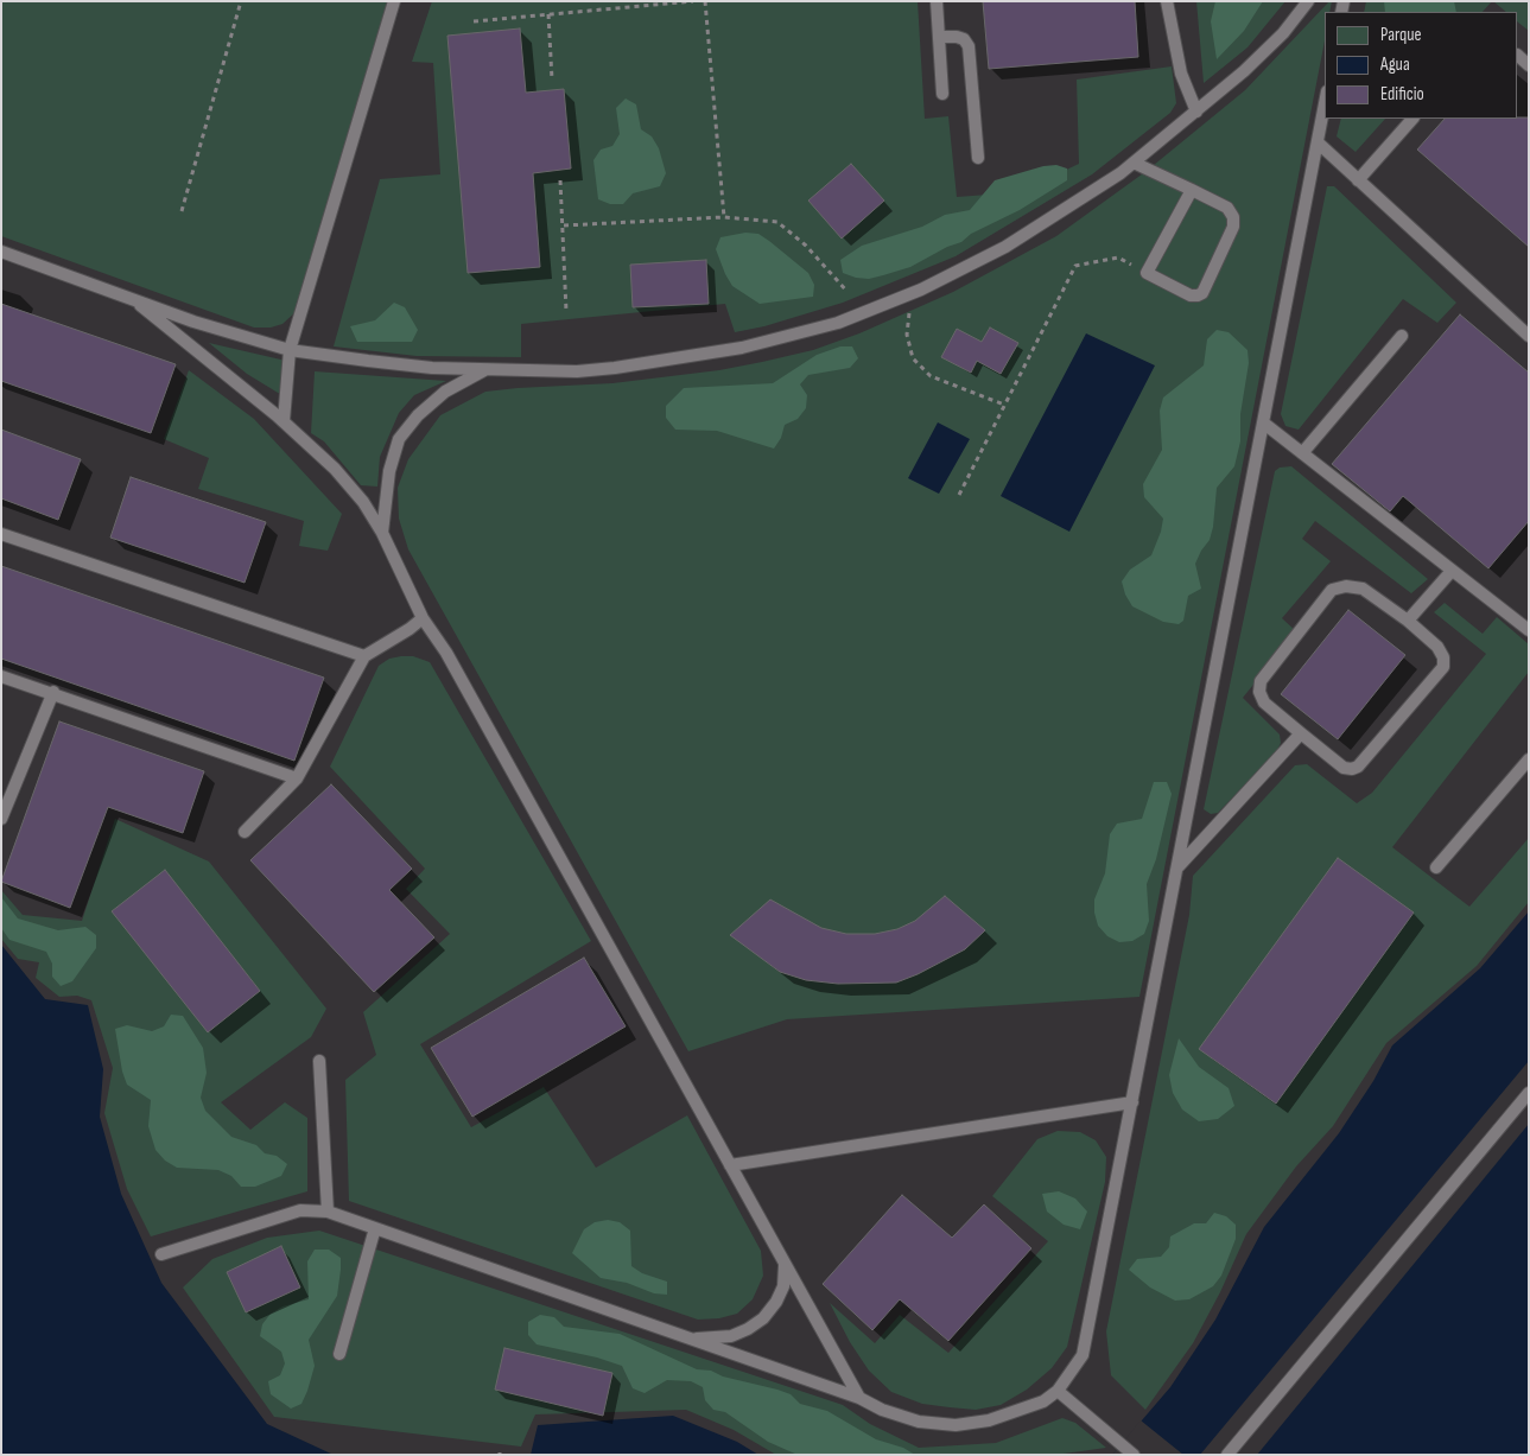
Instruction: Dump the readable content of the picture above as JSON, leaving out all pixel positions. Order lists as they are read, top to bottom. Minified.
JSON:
{"legend":["Parque","Agua","Edificio"]}
